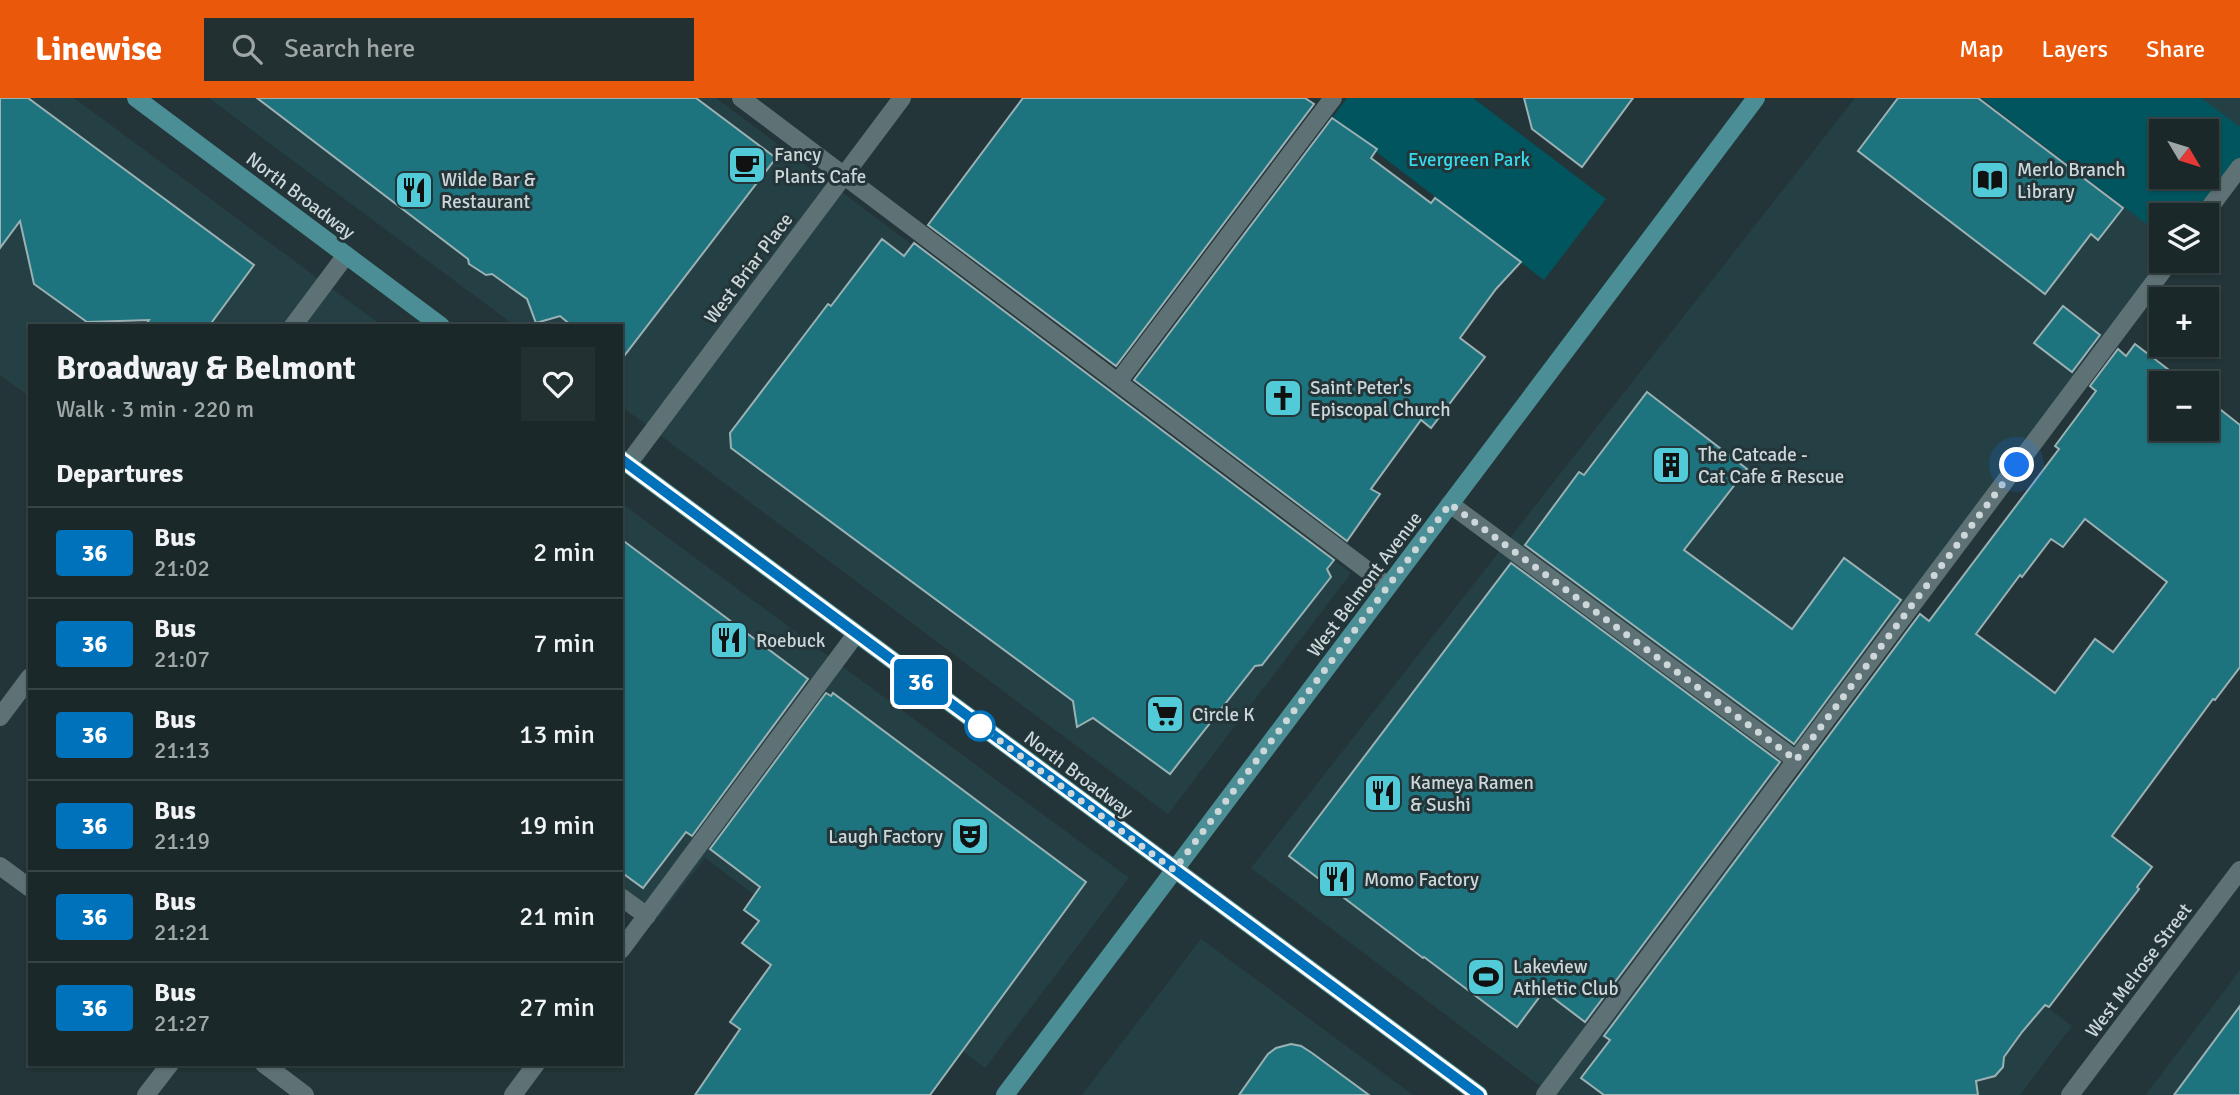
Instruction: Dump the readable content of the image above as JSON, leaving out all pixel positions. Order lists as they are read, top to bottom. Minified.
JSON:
{"streets":{"main road":["North Broadway","West Belmont Avenue"],"street":["West Briar Place","West Melrose Street"]},"crossings":[["North Broadway","West Briar Place"],["North Broadway","West Belmont Avenue"]],"parks":["Evergreen Park"],"places":{"cafe":["Fancy Plants Cafe"],"library":["Merlo Branch Library"],"restaurant":["Wilde Bar & Restaurant","Roebuck","Kameya Ramen & Sushi","Momo Factory"],"church":["Saint Peter's Episcopal Church"],"building":["The Catcade - Cat Cafe & Rescue"],"supermarket":["Circle K"],"theatre":["Laugh Factory"],"sports":["Lakeview Athletic Club"]},"lines":["bus line 36"],"north":"bottom right","page":{"header":"Linewise","search":"Search here","nav":["Map","Layers","Share"],"on_map":"36","map_buttons":["+","−"],"heading":[["Broadway & Belmont","Walk · 3 min · 220 m"],"Departures"],"list":[{"mark":"36","name":"Bus","note":"21:02","value":"2 min"},{"mark":"36","name":"Bus","note":"21:07","value":"7 min"},{"mark":"36","name":"Bus","note":"21:13","value":"13 min"},{"mark":"36","name":"Bus","note":"21:19","value":"19 min"},{"mark":"36","name":"Bus","note":"21:21","value":"21 min"},{"mark":"36","name":"Bus","note":"21:27","value":"27 min"}]}}
